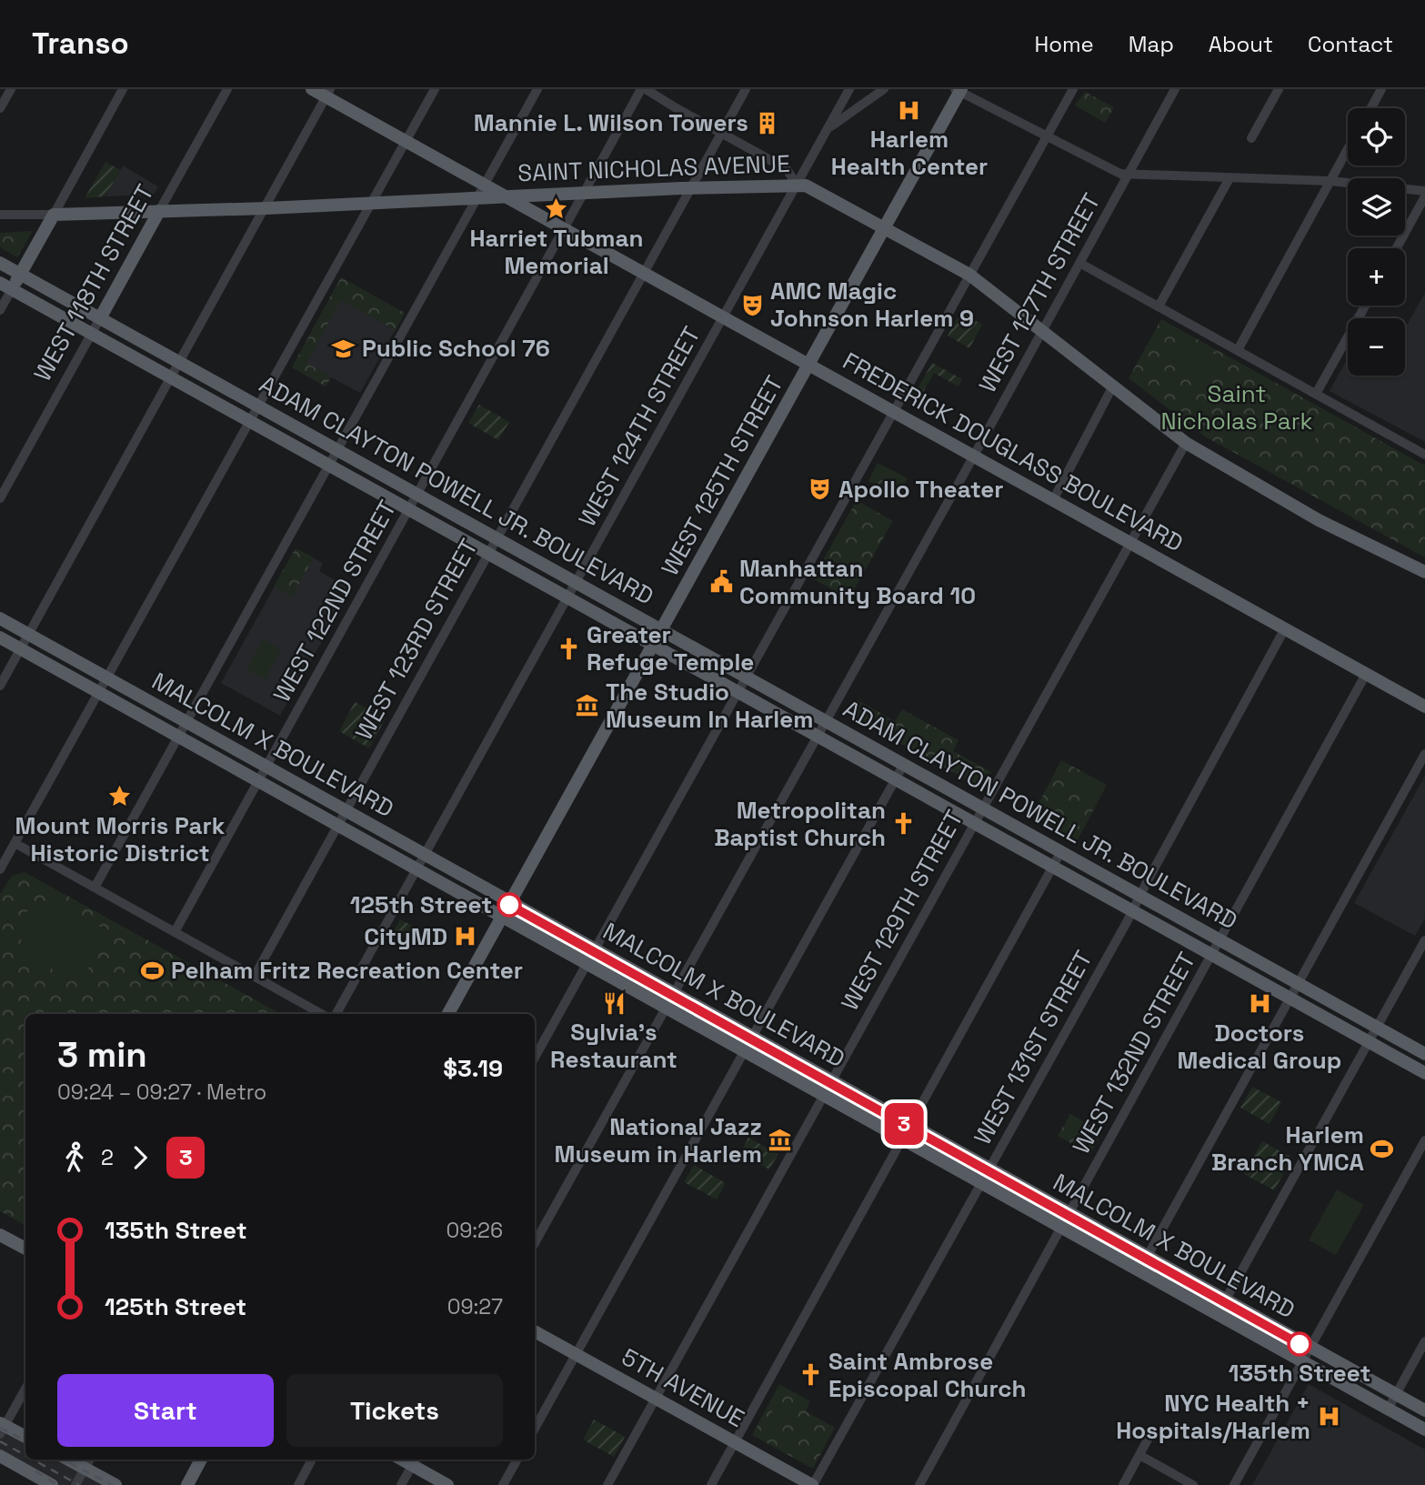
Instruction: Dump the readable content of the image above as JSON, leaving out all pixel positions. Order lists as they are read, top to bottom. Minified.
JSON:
{"streets":{"main road":["SAINT NICHOLAS AVENUE","WEST 118TH STREET","FREDERICK DOUGLASS BOULEVARD","WEST 125TH STREET","ADAM CLAYTON POWELL JR. BOULEVARD","MALCOLM X BOULEVARD","5TH AVENUE"],"street":["WEST 127TH STREET","WEST 124TH STREET","WEST 122ND STREET","WEST 123RD STREET","WEST 129TH STREET","WEST 131ST STREET","WEST 132ND STREET"]},"crossings":[["SAINT NICHOLAS AVENUE","WEST 118TH STREET"],["SAINT NICHOLAS AVENUE","WEST 127TH STREET"],["SAINT NICHOLAS AVENUE","WEST 124TH STREET"],["SAINT NICHOLAS AVENUE","FREDERICK DOUGLASS BOULEVARD"],["SAINT NICHOLAS AVENUE","WEST 125TH STREET"],["SAINT NICHOLAS AVENUE","WEST 122ND STREET"],["SAINT NICHOLAS AVENUE","WEST 123RD STREET"],["SAINT NICHOLAS AVENUE","WEST 129TH STREET"],["WEST 118TH STREET","ADAM CLAYTON POWELL JR. BOULEVARD"],["WEST 127TH STREET","FREDERICK DOUGLASS BOULEVARD"],["WEST 127TH STREET","ADAM CLAYTON POWELL JR. BOULEVARD"],["WEST 127TH STREET","MALCOLM X BOULEVARD"],["WEST 124TH STREET","FREDERICK DOUGLASS BOULEVARD"],["WEST 124TH STREET","ADAM CLAYTON POWELL JR. BOULEVARD"],["WEST 124TH STREET","MALCOLM X BOULEVARD"],["FREDERICK DOUGLASS BOULEVARD","WEST 125TH STREET"],["FREDERICK DOUGLASS BOULEVARD","WEST 122ND STREET"],["FREDERICK DOUGLASS BOULEVARD","WEST 123RD STREET"],["FREDERICK DOUGLASS BOULEVARD","WEST 129TH STREET"],["FREDERICK DOUGLASS BOULEVARD","WEST 131ST STREET"],["FREDERICK DOUGLASS BOULEVARD","WEST 132ND STREET"],["WEST 125TH STREET","ADAM CLAYTON POWELL JR. BOULEVARD"],["WEST 125TH STREET","MALCOLM X BOULEVARD"],["ADAM CLAYTON POWELL JR. BOULEVARD","WEST 122ND STREET"],["ADAM CLAYTON POWELL JR. BOULEVARD","WEST 123RD STREET"],["ADAM CLAYTON POWELL JR. BOULEVARD","WEST 129TH STREET"],["ADAM CLAYTON POWELL JR. BOULEVARD","WEST 131ST STREET"],["ADAM CLAYTON POWELL JR. BOULEVARD","WEST 132ND STREET"],["WEST 122ND STREET","MALCOLM X BOULEVARD"],["WEST 123RD STREET","MALCOLM X BOULEVARD"],["MALCOLM X BOULEVARD","WEST 129TH STREET"],["MALCOLM X BOULEVARD","WEST 131ST STREET"],["MALCOLM X BOULEVARD","WEST 132ND STREET"],["WEST 129TH STREET","5TH AVENUE"],["WEST 131ST STREET","5TH AVENUE"]],"parks":["Saint Nicholas Park"],"places":{"hospital":["Harlem Health Center","CityMD","Doctors Medical Group","NYC Health + Hospitals/Harlem"],"building":["Mannie L. Wilson Towers"],"place":["Harriet Tubman Memorial","Mount Morris Park Historic District"],"theatre":["AMC Magic Johnson Harlem 9","Apollo Theater"],"school or university":["Public School 76"],"public building":["Manhattan Community Board 10"],"church":["Greater Refuge Temple","Metropolitan Baptist Church","Saint Ambrose Episcopal Church"],"museum":["The Studio Museum In Harlem","National Jazz Museum in Harlem"],"other":["125th Street","135th Street"],"sports":["Pelham Fritz Recreation Center","Harlem Branch YMCA"],"restaurant":["Sylvia's Restaurant"]},"lines":["metro line 3"],"page":{"header":"Transo","nav":["Home","Map","About","Contact"],"on_map":"3","map_buttons":["+","−"],"heading":["3 min","09:24 – 09:27 · Metro","$3.19"],"legs":["2","3"],"list":[{"name":"135th Street","value":"09:26"},{"name":"125th Street","value":"09:27"}],"buttons":["Start","Tickets"]}}
